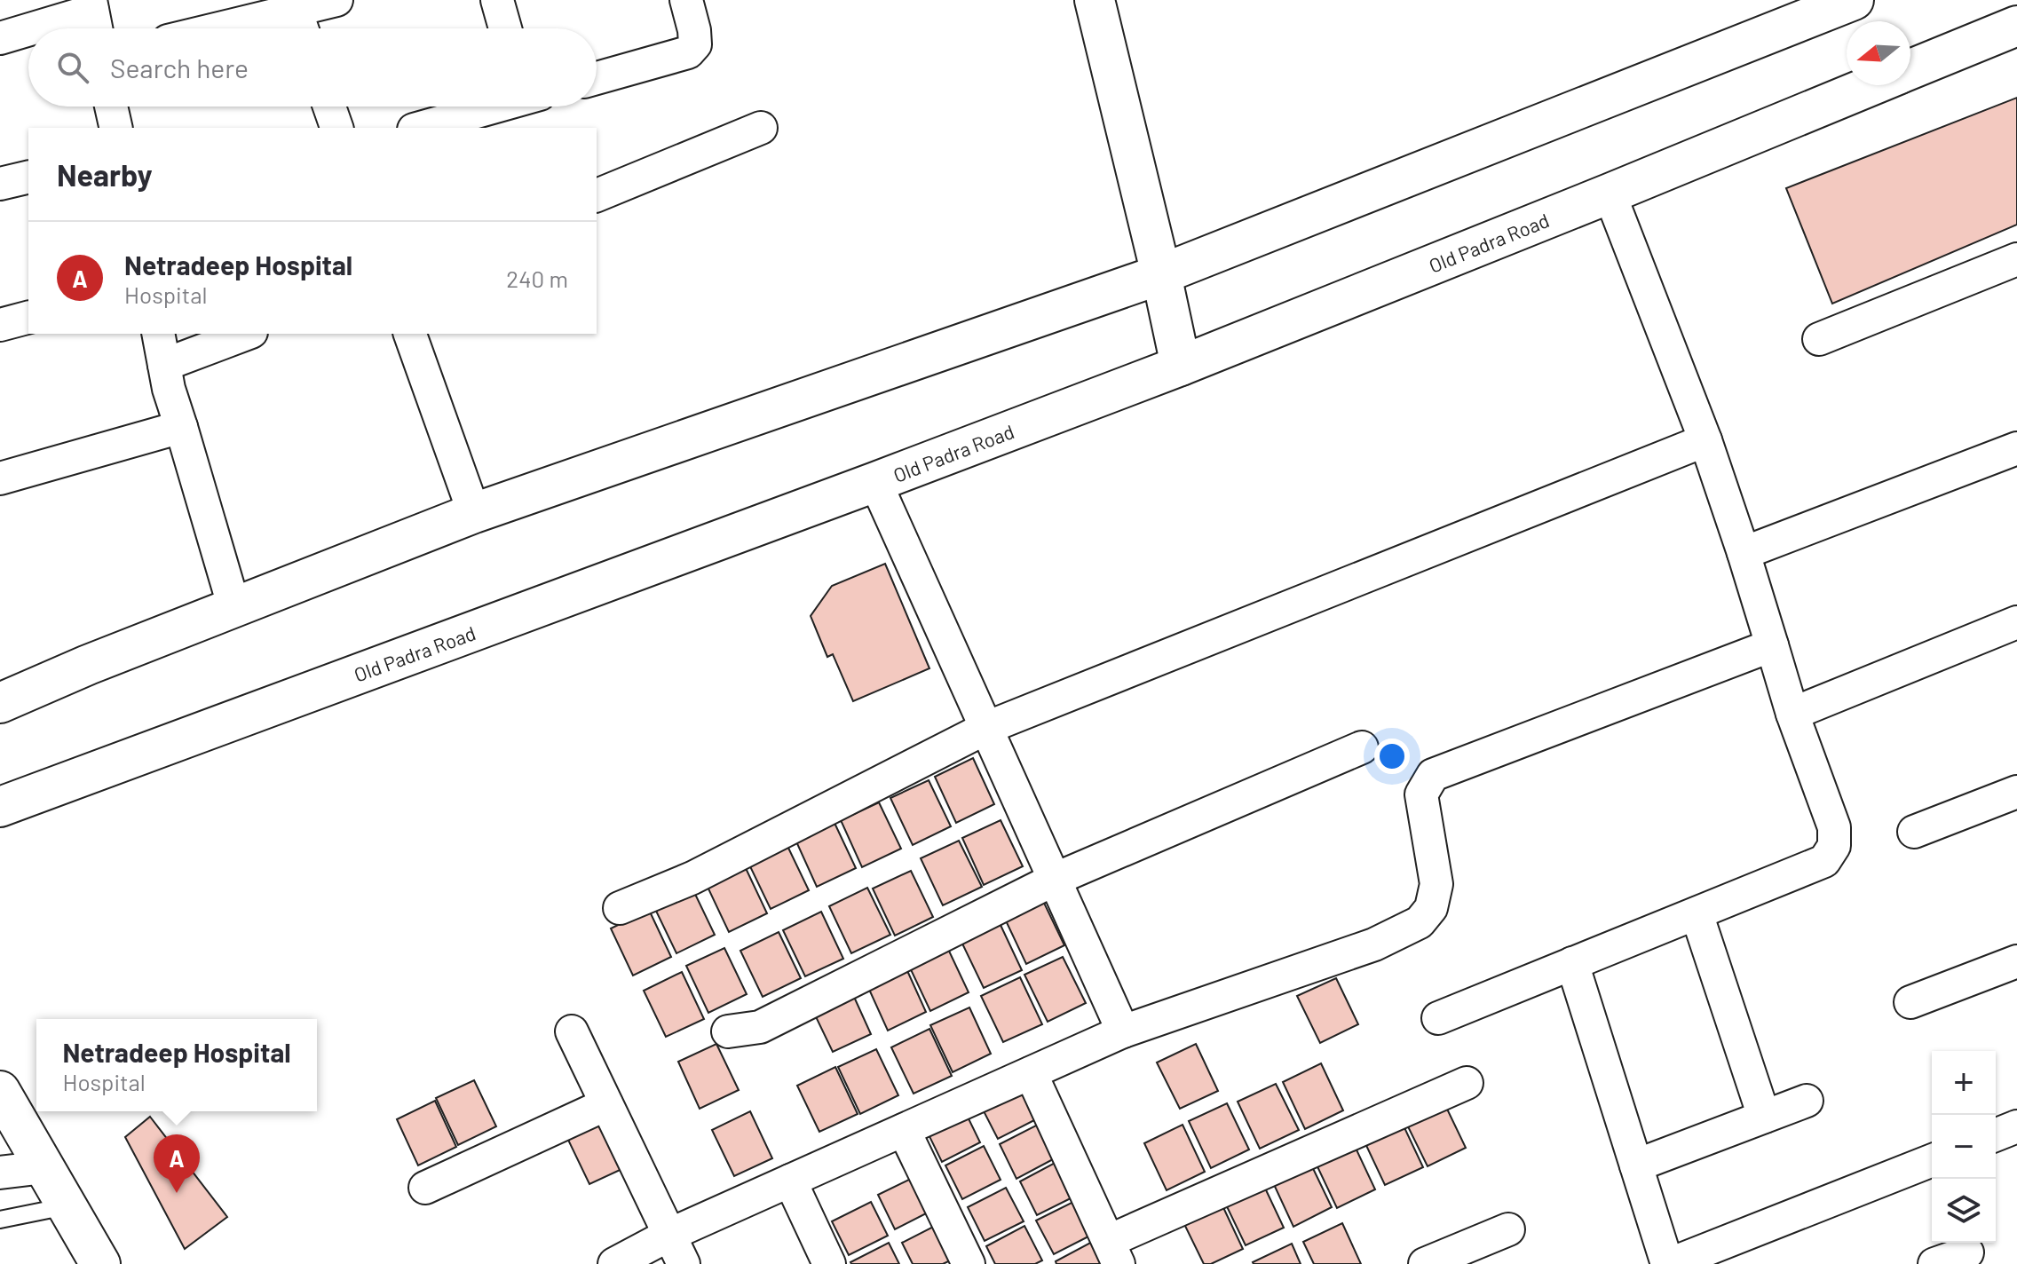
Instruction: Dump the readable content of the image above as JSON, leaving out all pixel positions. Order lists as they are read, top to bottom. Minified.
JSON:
{"streets":{"main road":["Old Padra Road"]},"north":"left","page":{"search":"Search here","heading":"Nearby","list":[{"mark":"A","name":"Netradeep Hospital","note":"Hospital","value":"240 m"}],"popup":["Netradeep Hospital","Hospital"],"map_buttons":["+","−"],"pins":"A"}}
